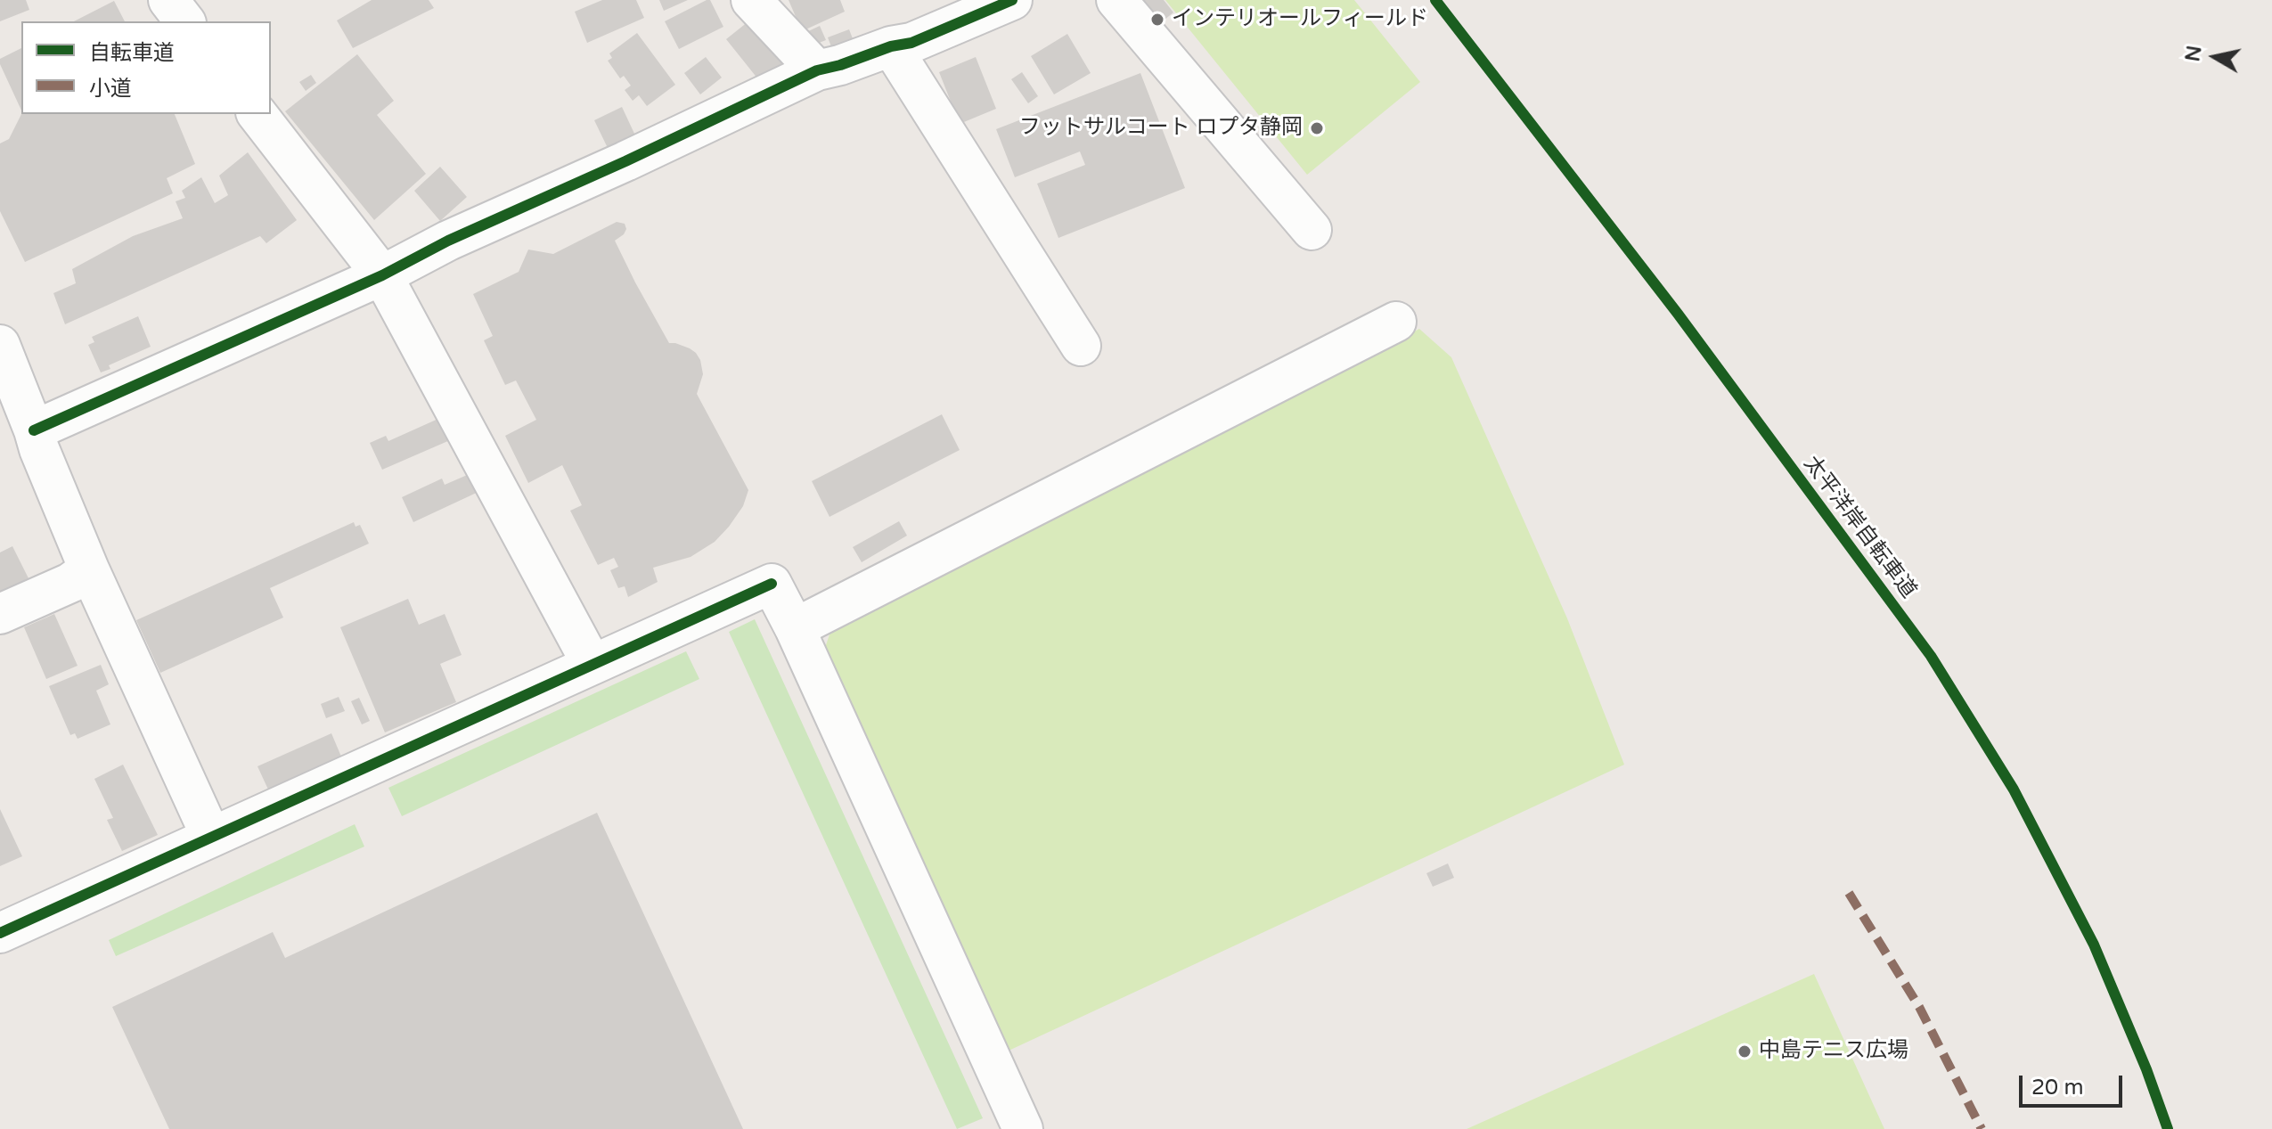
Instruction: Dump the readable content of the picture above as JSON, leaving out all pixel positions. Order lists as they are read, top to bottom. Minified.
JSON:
{"streets":{"cycle path":["太平洋岸自転車道"]},"places":["インテリオールフィールド","フットサルコート ロプタ静岡","中島テニス広場"],"legend":["自転車道","小道"],"scale_bar":"20 m","north":"left"}
